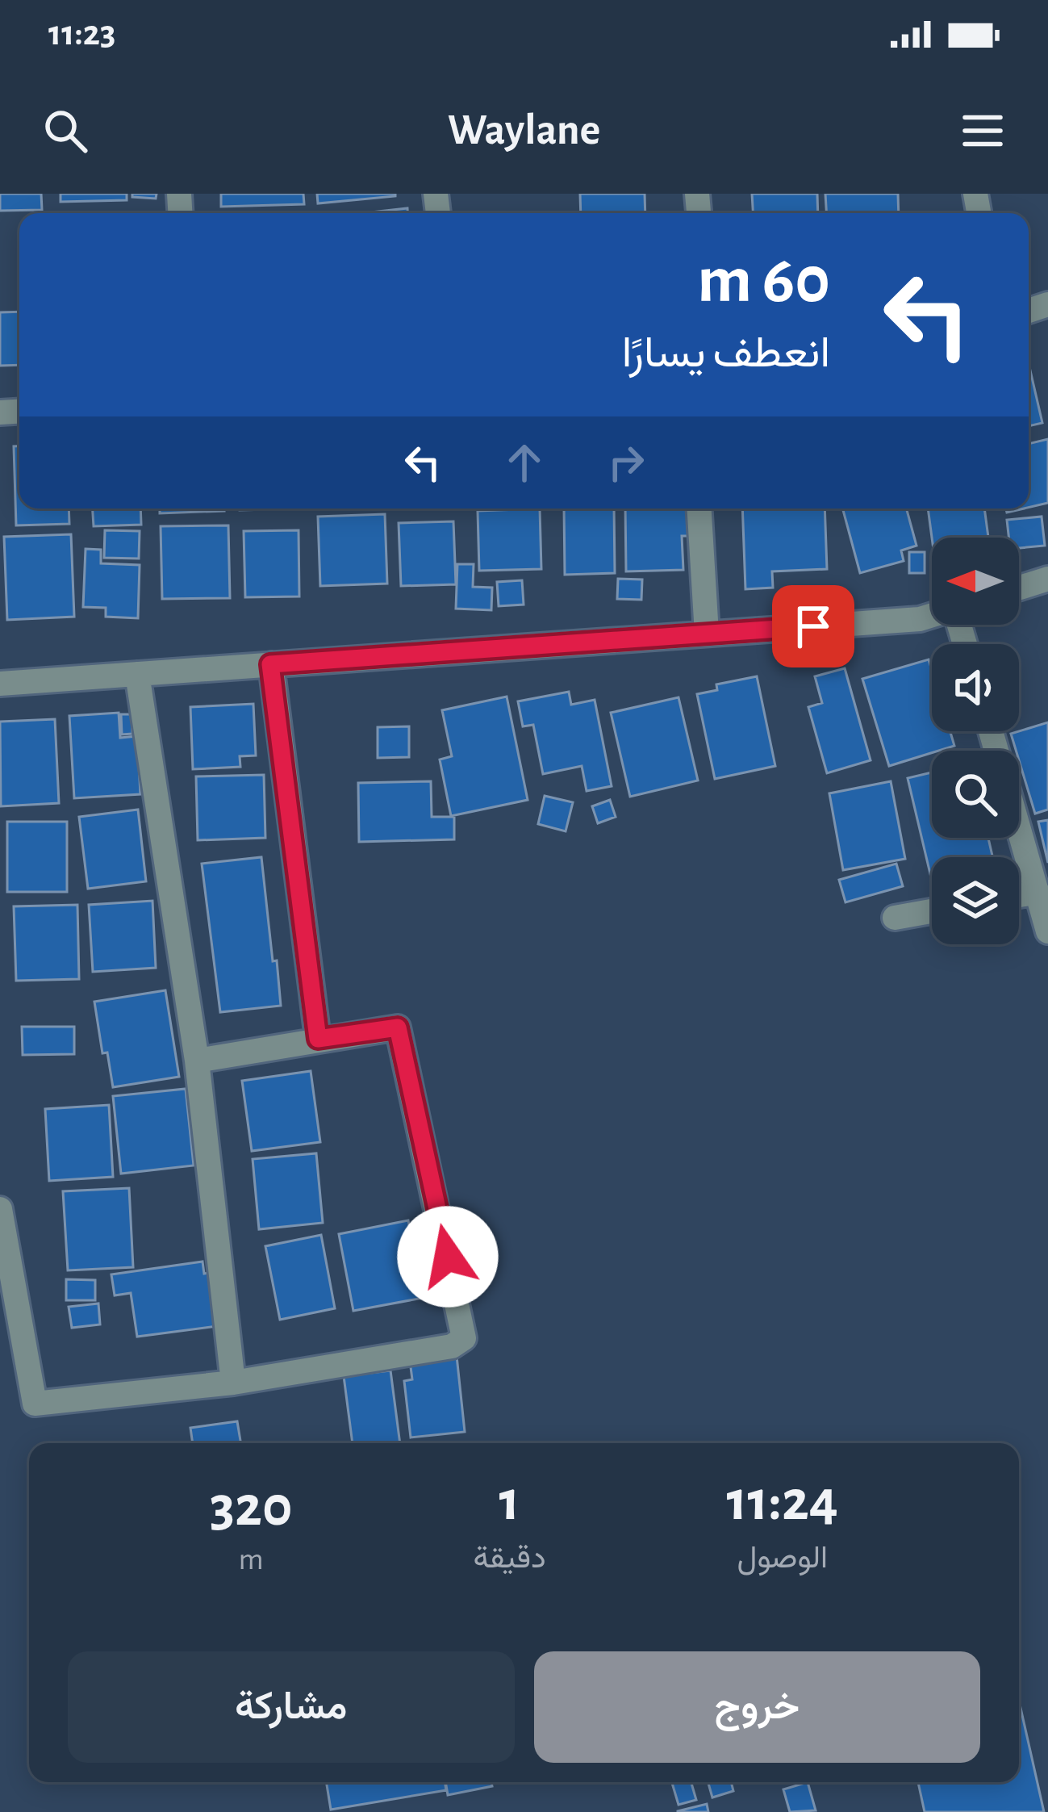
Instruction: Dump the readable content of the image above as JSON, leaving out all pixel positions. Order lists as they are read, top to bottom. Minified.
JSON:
{"north":"left","page":{"status":"11:23","header":"Waylane","turn":["60 m","انعطف يسارًا"],"eta":["11:24","الوصول","1","دقيقة","320","m"],"buttons":["خروج","مشاركة"]}}
